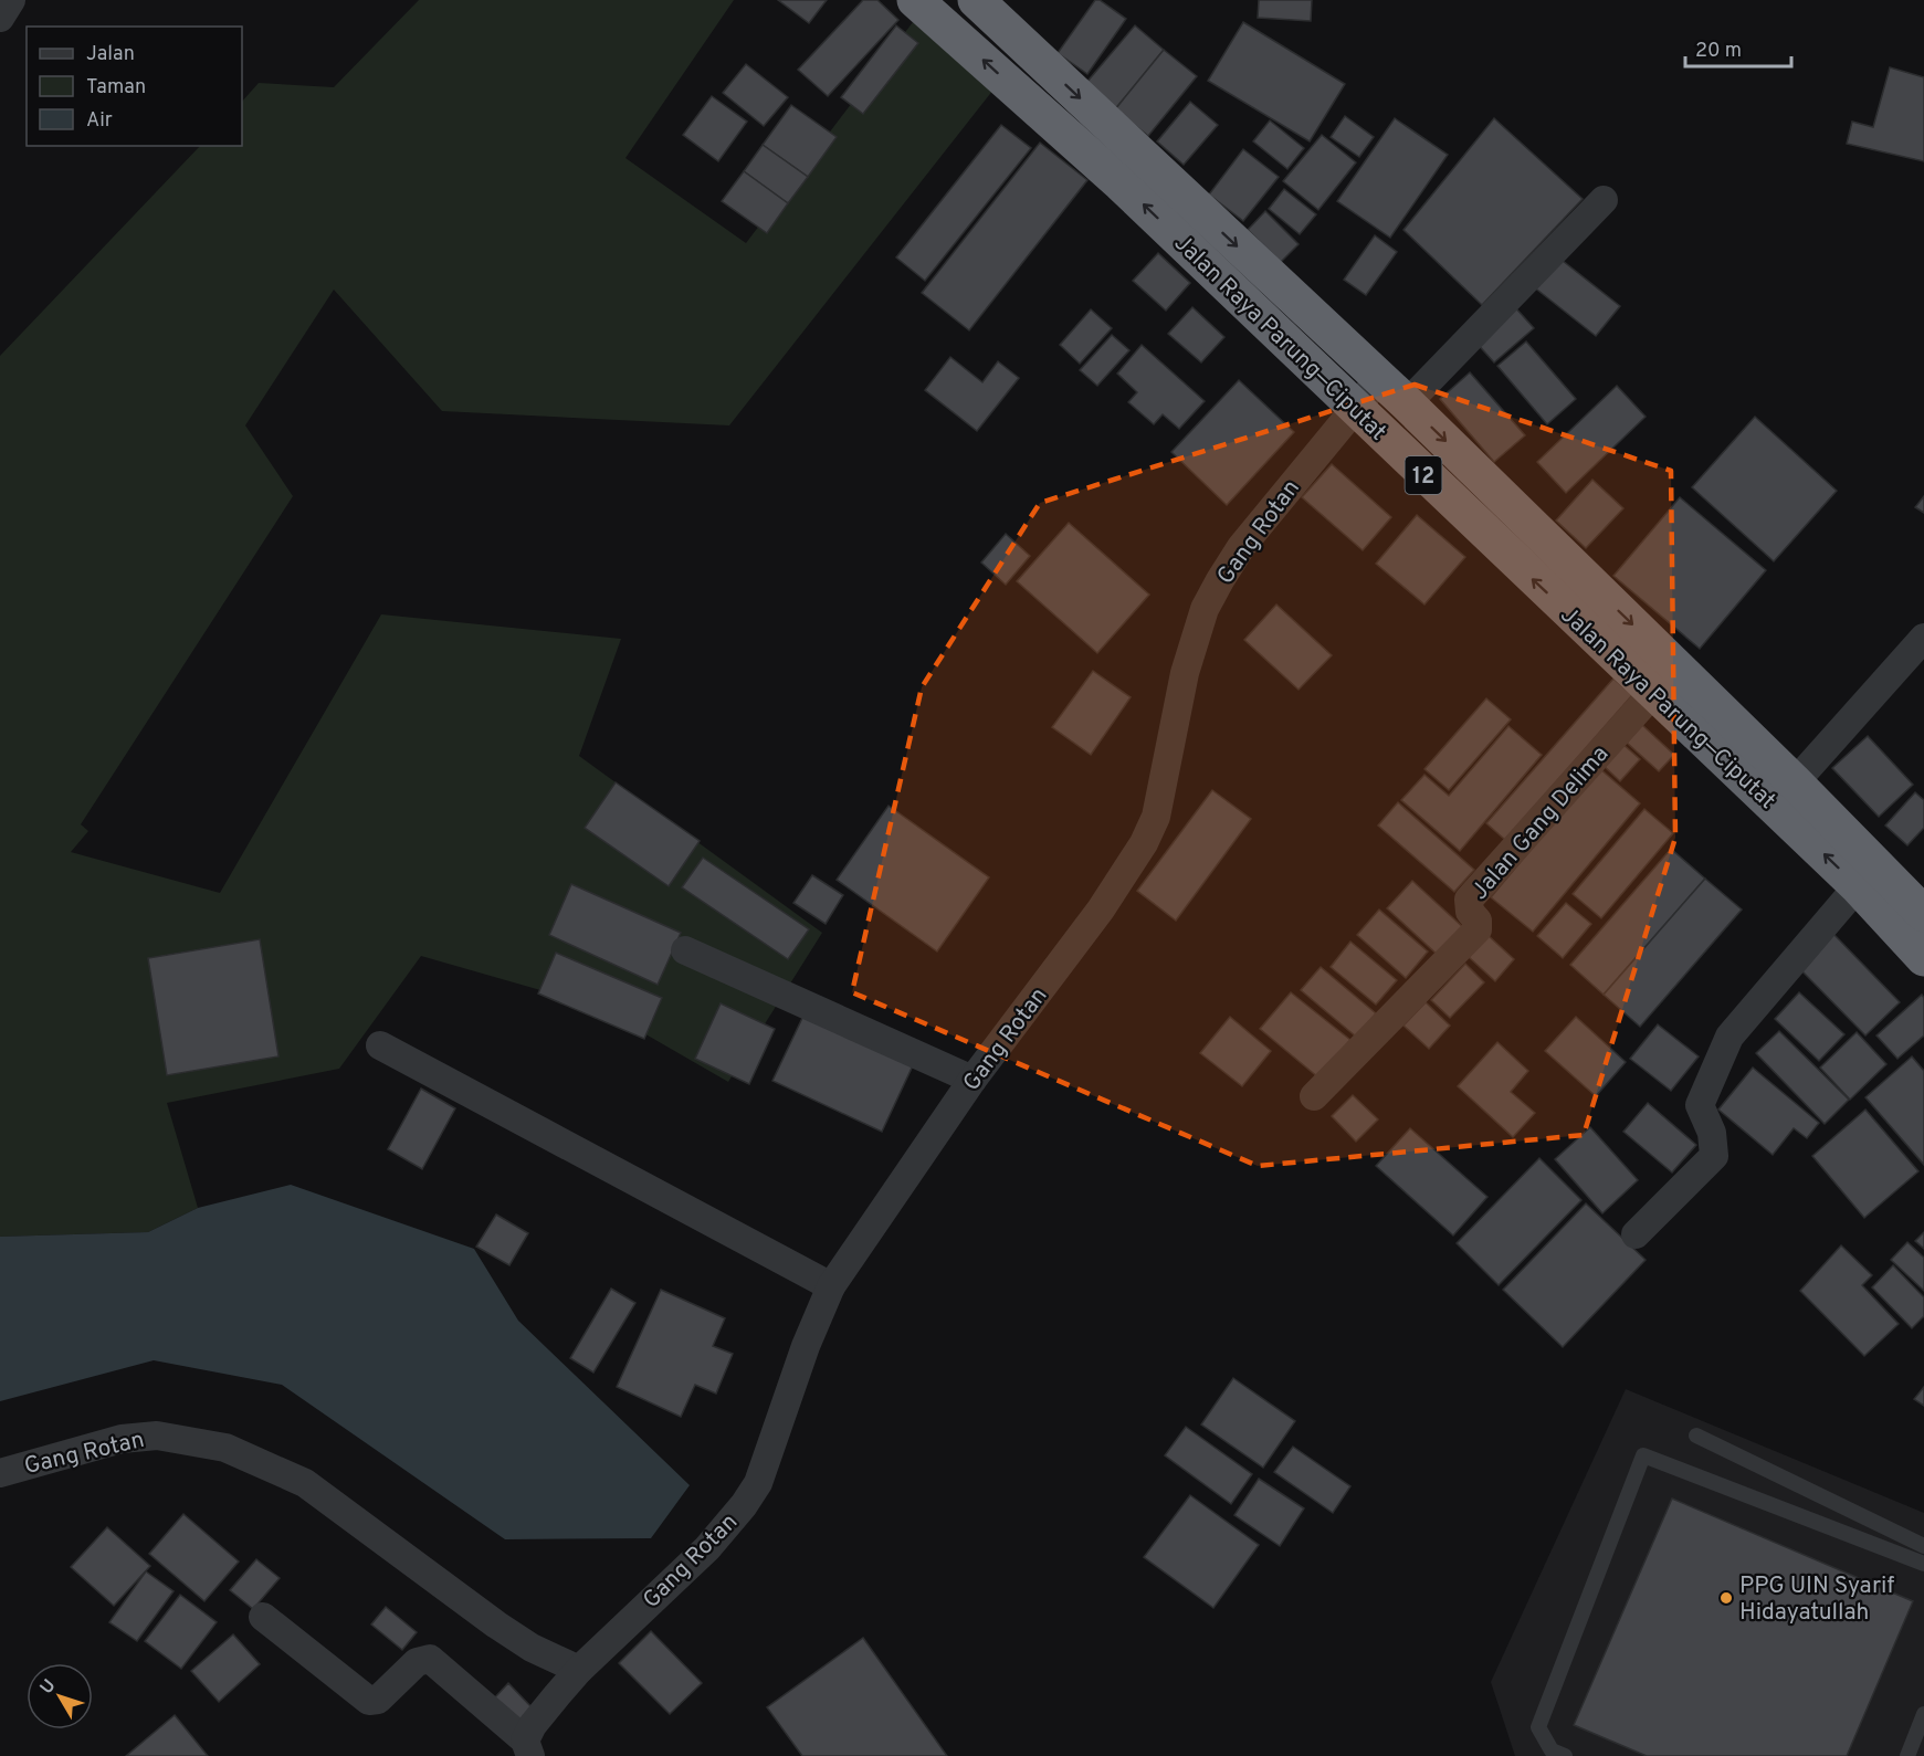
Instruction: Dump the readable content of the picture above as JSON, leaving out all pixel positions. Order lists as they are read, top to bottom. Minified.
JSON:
{"streets":{"highway":["Jalan Raya Parung—Ciputat","12"],"street":["Gang Rotan","Jalan Gang Delima"]},"crossings":[["Jalan Raya Parung—Ciputat","Gang Rotan"],["Jalan Raya Parung—Ciputat","Jalan Gang Delima"]],"places":["PPG UIN Syarif Hidayatullah"],"legend":["Jalan","Taman","Air"],"scale_bar":"20 m","north":"top left"}
